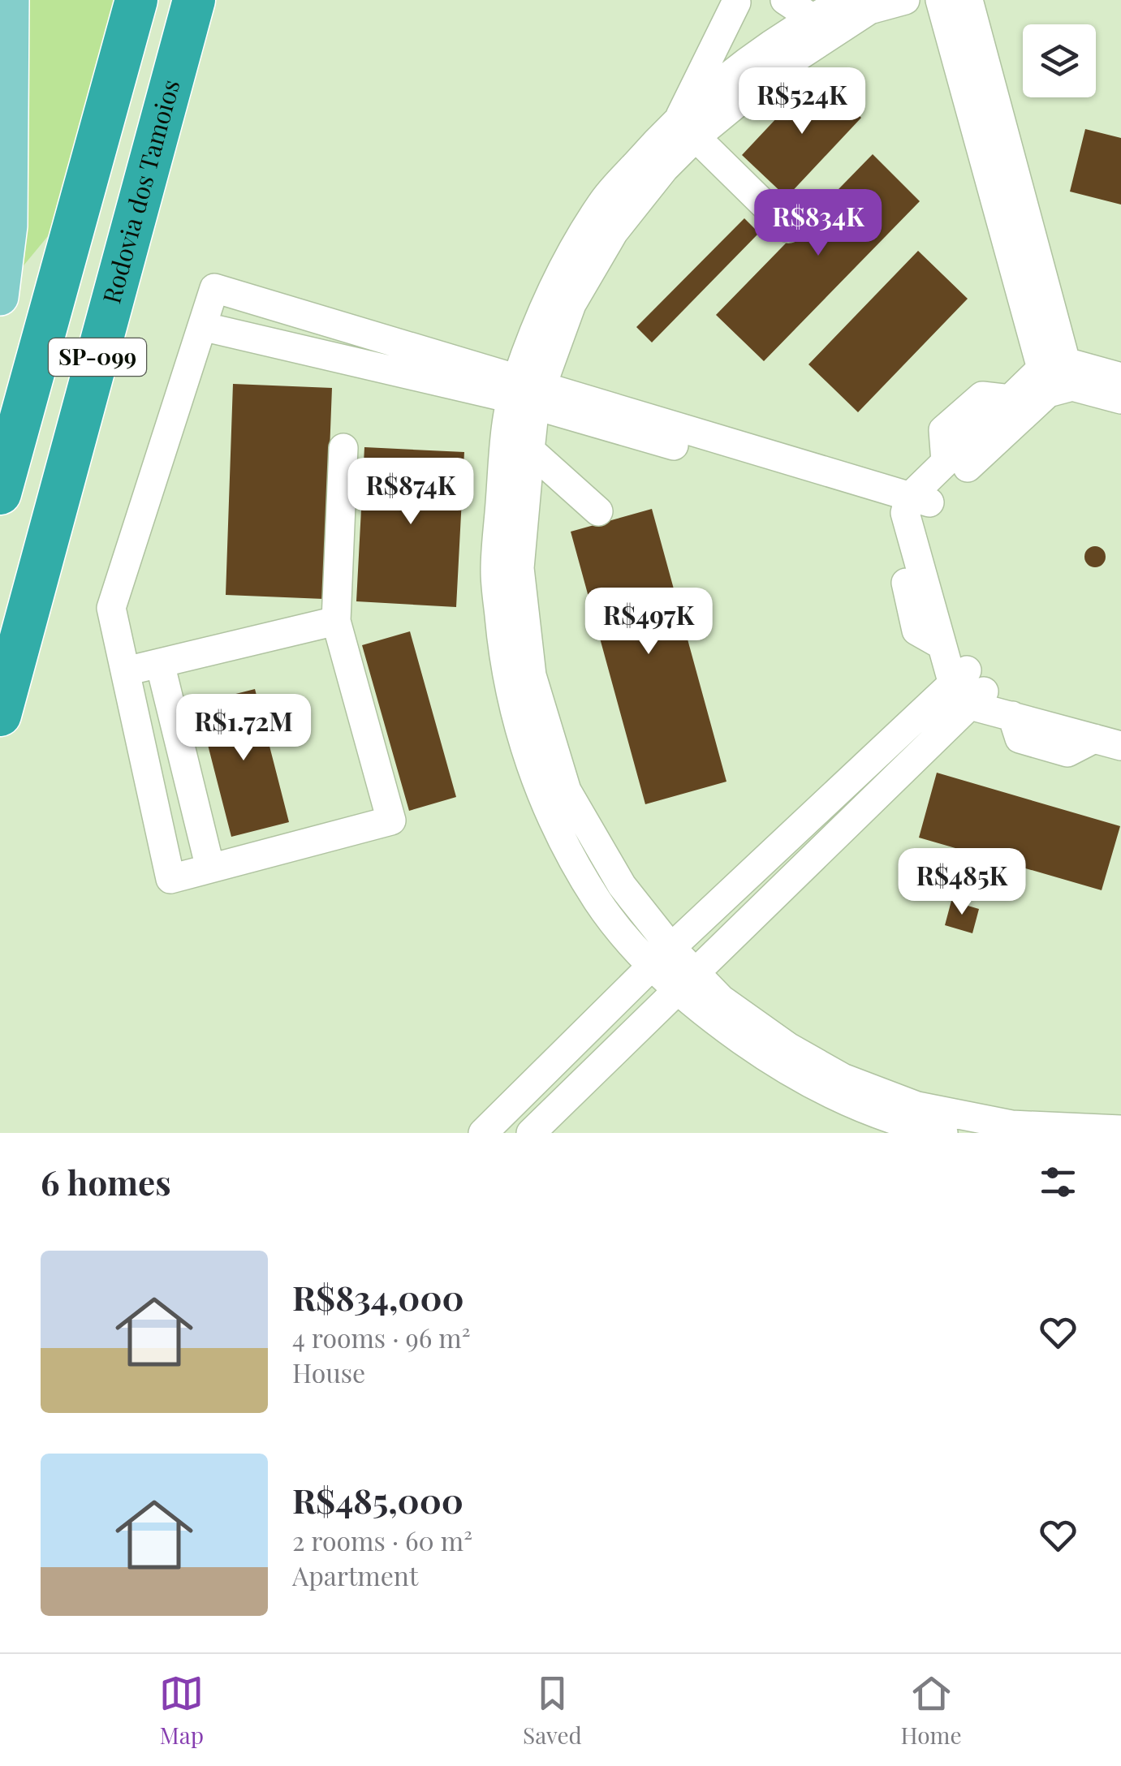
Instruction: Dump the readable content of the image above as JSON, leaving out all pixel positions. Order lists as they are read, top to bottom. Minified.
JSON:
{"streets":{"highway":["Rodovia dos Tamoios","SP-099"]},"page":{"price":["R$524K","R$834K","R$874K","R$497K","R$1.72M","R$485K"],"heading":"6 homes","list":[{"name":"R$834,000","note":"4 rooms · 96 m² · House"},{"name":"R$485,000","note":"2 rooms · 60 m² · Apartment"}],"tabs":["Map","Saved","Home"]}}
